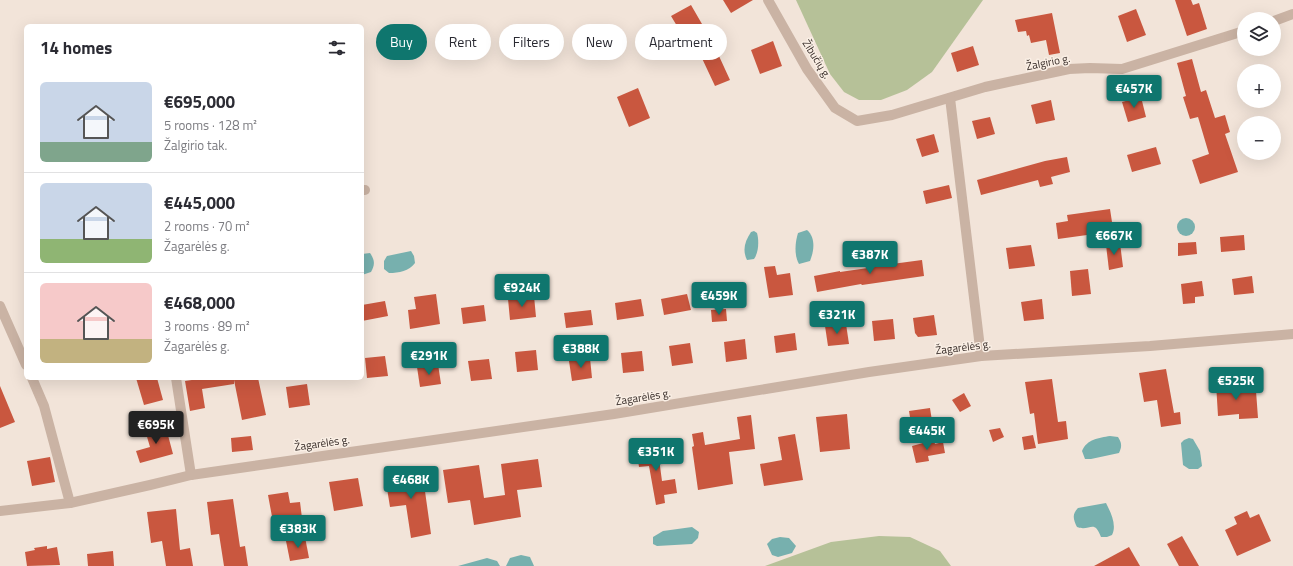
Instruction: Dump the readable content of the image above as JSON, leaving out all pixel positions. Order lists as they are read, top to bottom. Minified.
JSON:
{"streets":{"street":["Žibučių g.","Žalgirio g.","Žagarėlės g."]},"crossings":[["Žibučių g.","Žalgirio g."]],"page":{"map_buttons":["+","−"],"chip":["Buy","Rent","Filters","New","Apartment"],"heading":"14 homes","list":[{"name":"€695,000","note":"5 rooms · 128 m² · Žalgirio tak."},{"name":"€445,000","note":"2 rooms · 70 m² · Žagarėlės g."},{"name":"€468,000","note":"3 rooms · 89 m² · Žagarėlės g."}],"price":["€457K","€667K","€387K","€924K","€459K","€321K","€388K","€291K","€525K","€695K","€445K","€351K","€468K","€383K"]}}
